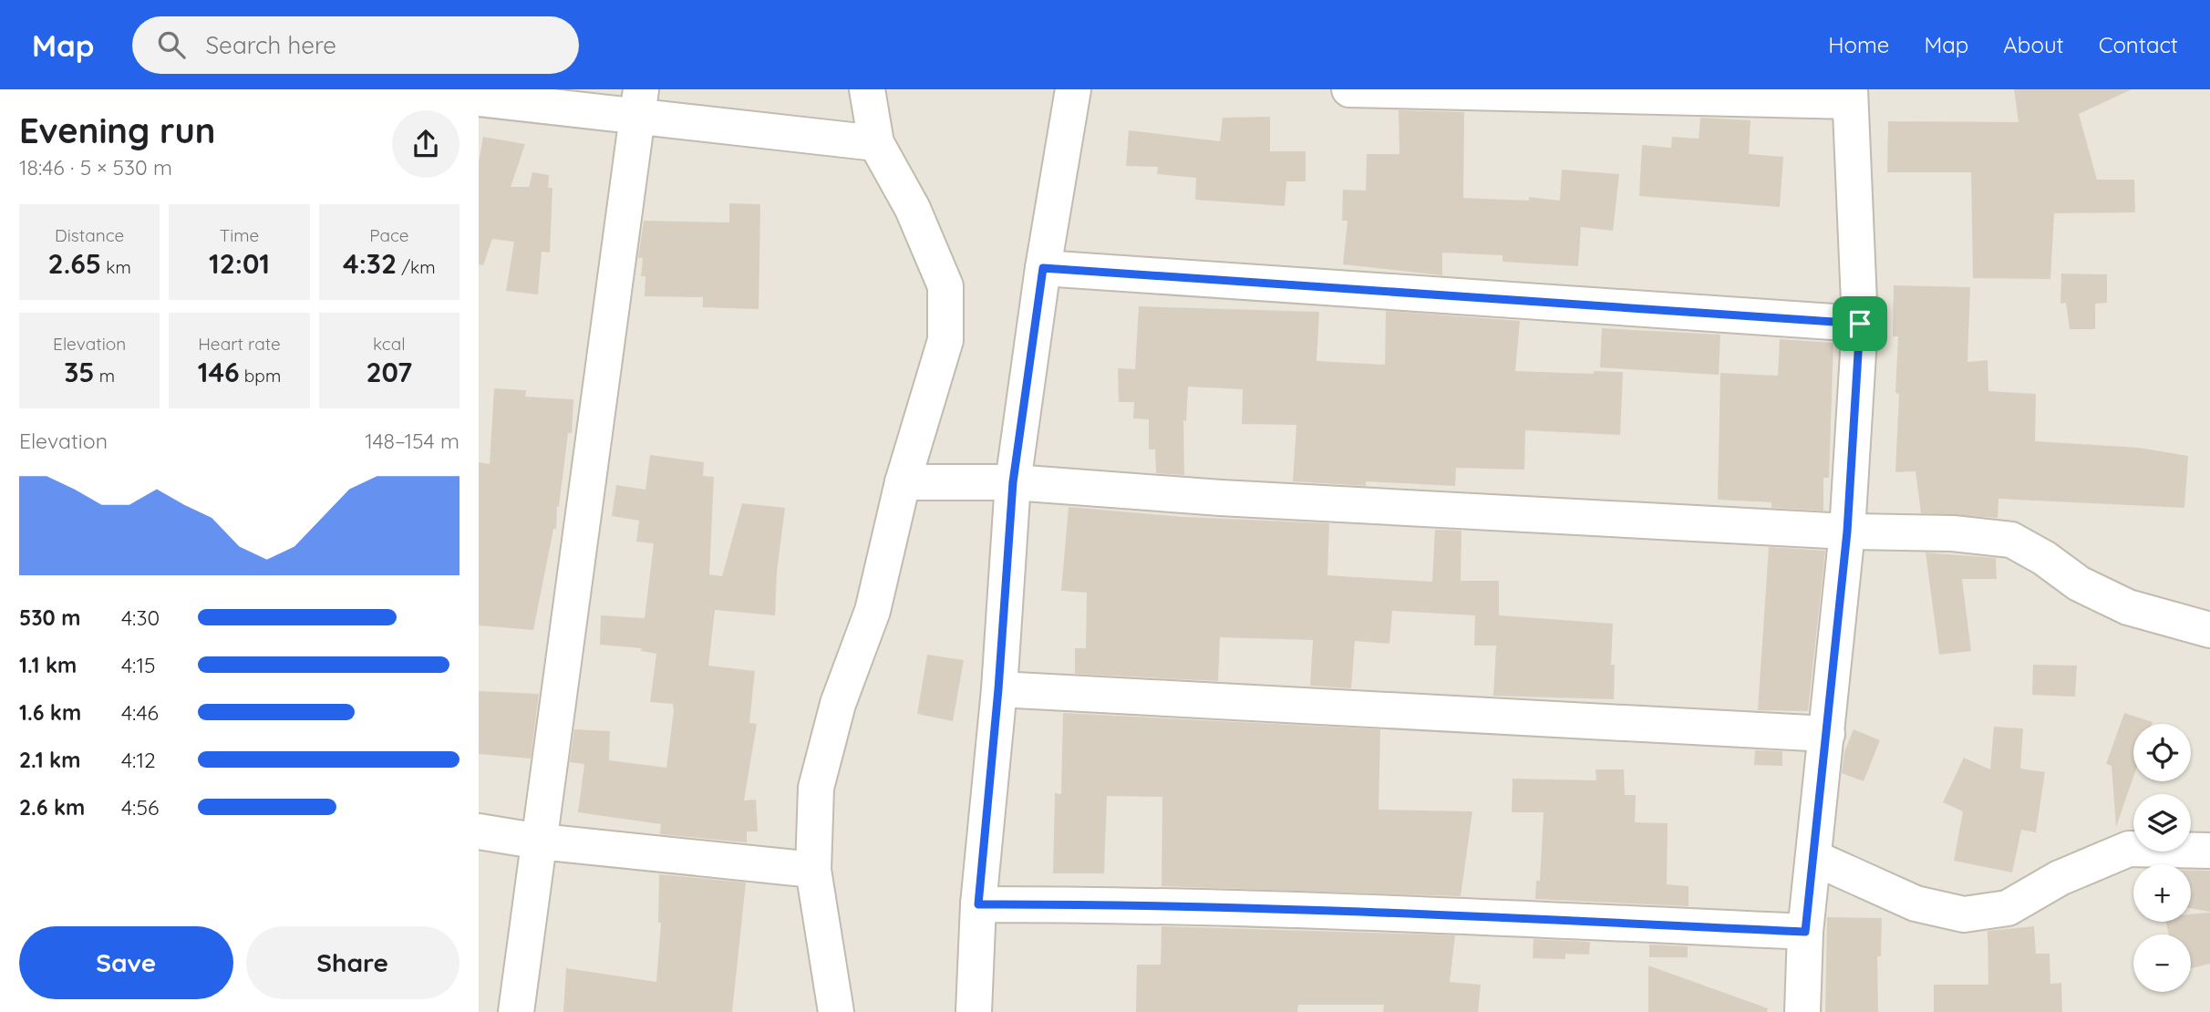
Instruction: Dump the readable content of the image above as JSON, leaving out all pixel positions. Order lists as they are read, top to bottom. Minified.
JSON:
{"page":{"header":"Map","search":"Search here","nav":["Home","Map","About","Contact"],"heading":["Evening run","18:46 · 5 × 530 m"],"stats":[["Distance","2.65 km"],["Time","12:01"],["Pace","4:32 /km"],["Elevation","35 m"],["Heart rate","146 bpm"],["kcal","207"]],"chart":["Elevation","148–154 m"],"list":[{"name":"530 m","note":"4:30"},{"name":"1.1 km","note":"4:15"},{"name":"1.6 km","note":"4:46"},{"name":"2.1 km","note":"4:12"},{"name":"2.6 km","note":"4:56"}],"map_buttons":["+","−"],"buttons":["Save","Share"]}}
